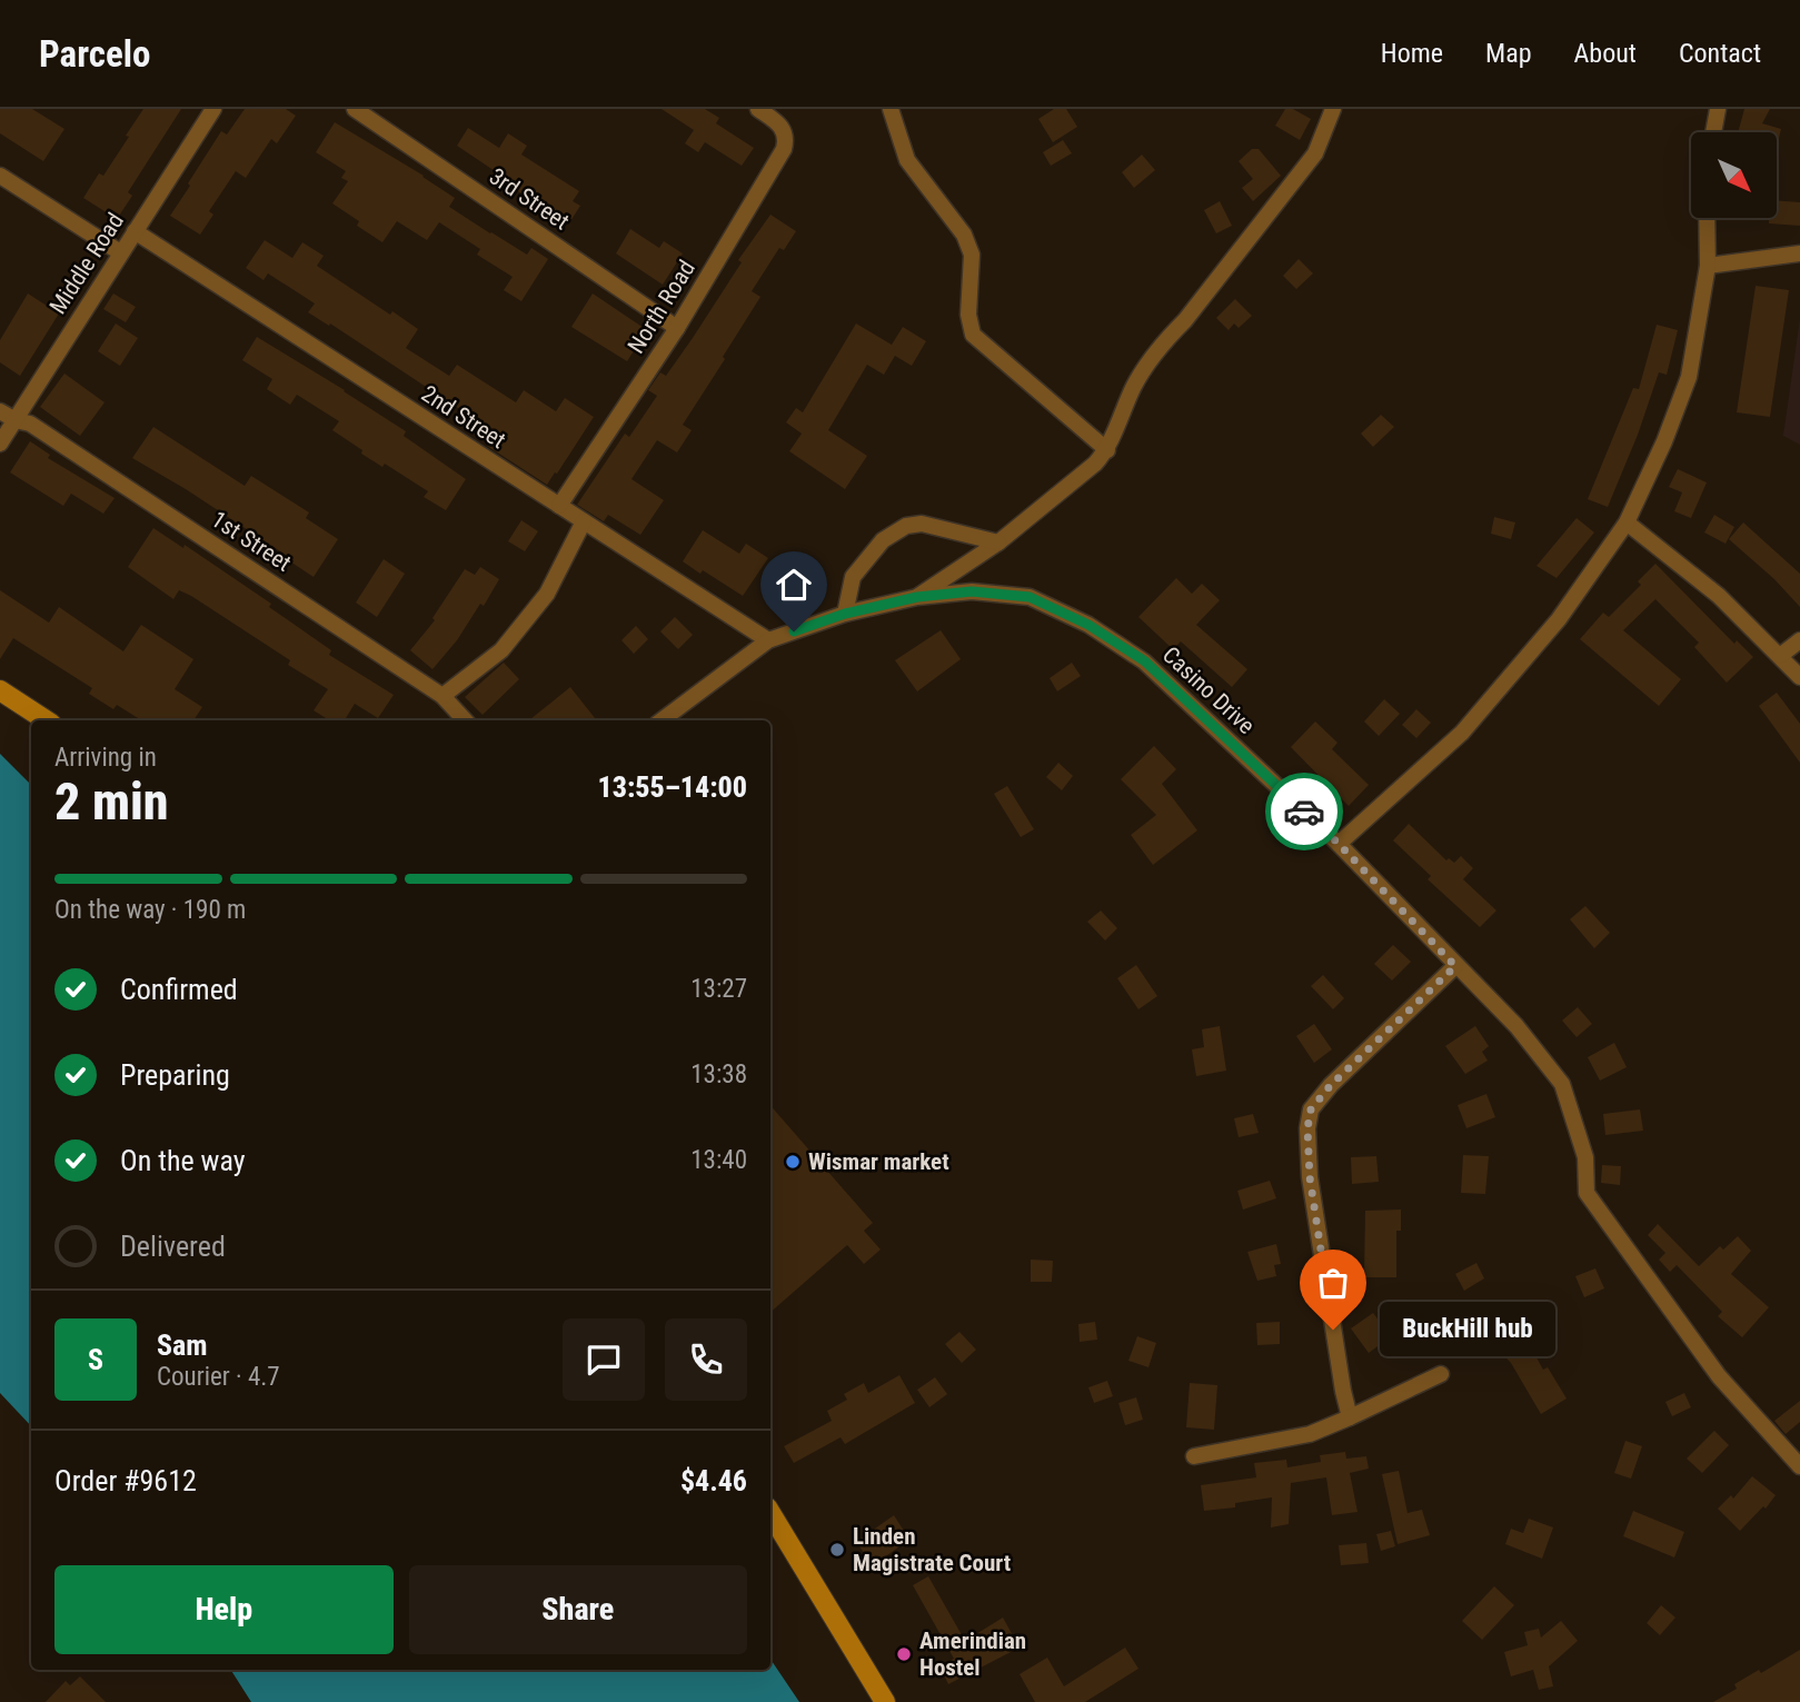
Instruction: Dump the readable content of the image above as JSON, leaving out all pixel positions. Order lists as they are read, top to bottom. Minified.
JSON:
{"streets":{"street":["3rd Street","Middle Road","North Road","2nd Street","1st Street","Casino Drive"]},"crossings":[["3rd Street","North Road"],["Middle Road","2nd Street"],["Middle Road","1st Street"],["North Road","2nd Street"],["2nd Street","Casino Drive"]],"places":["Wismar market","BuckHill hub","Linden Magistrate Court","Amerindian Hostel"],"north":"bottom right","page":{"header":"Parcelo","nav":["Home","Map","About","Contact"],"heading":["2 min","Arriving in","13:55–14:00"],"panel":["Sam","Courier · 4.7","Order #9612","$4.46"],"bar":"On the way · 190 m","list":[["Confirmed","13:27"],["Preparing","13:38"],["On the way","13:40"],"Delivered"],"bubble":"BuckHill hub","round":"S","buttons":["Help","Share"]}}
